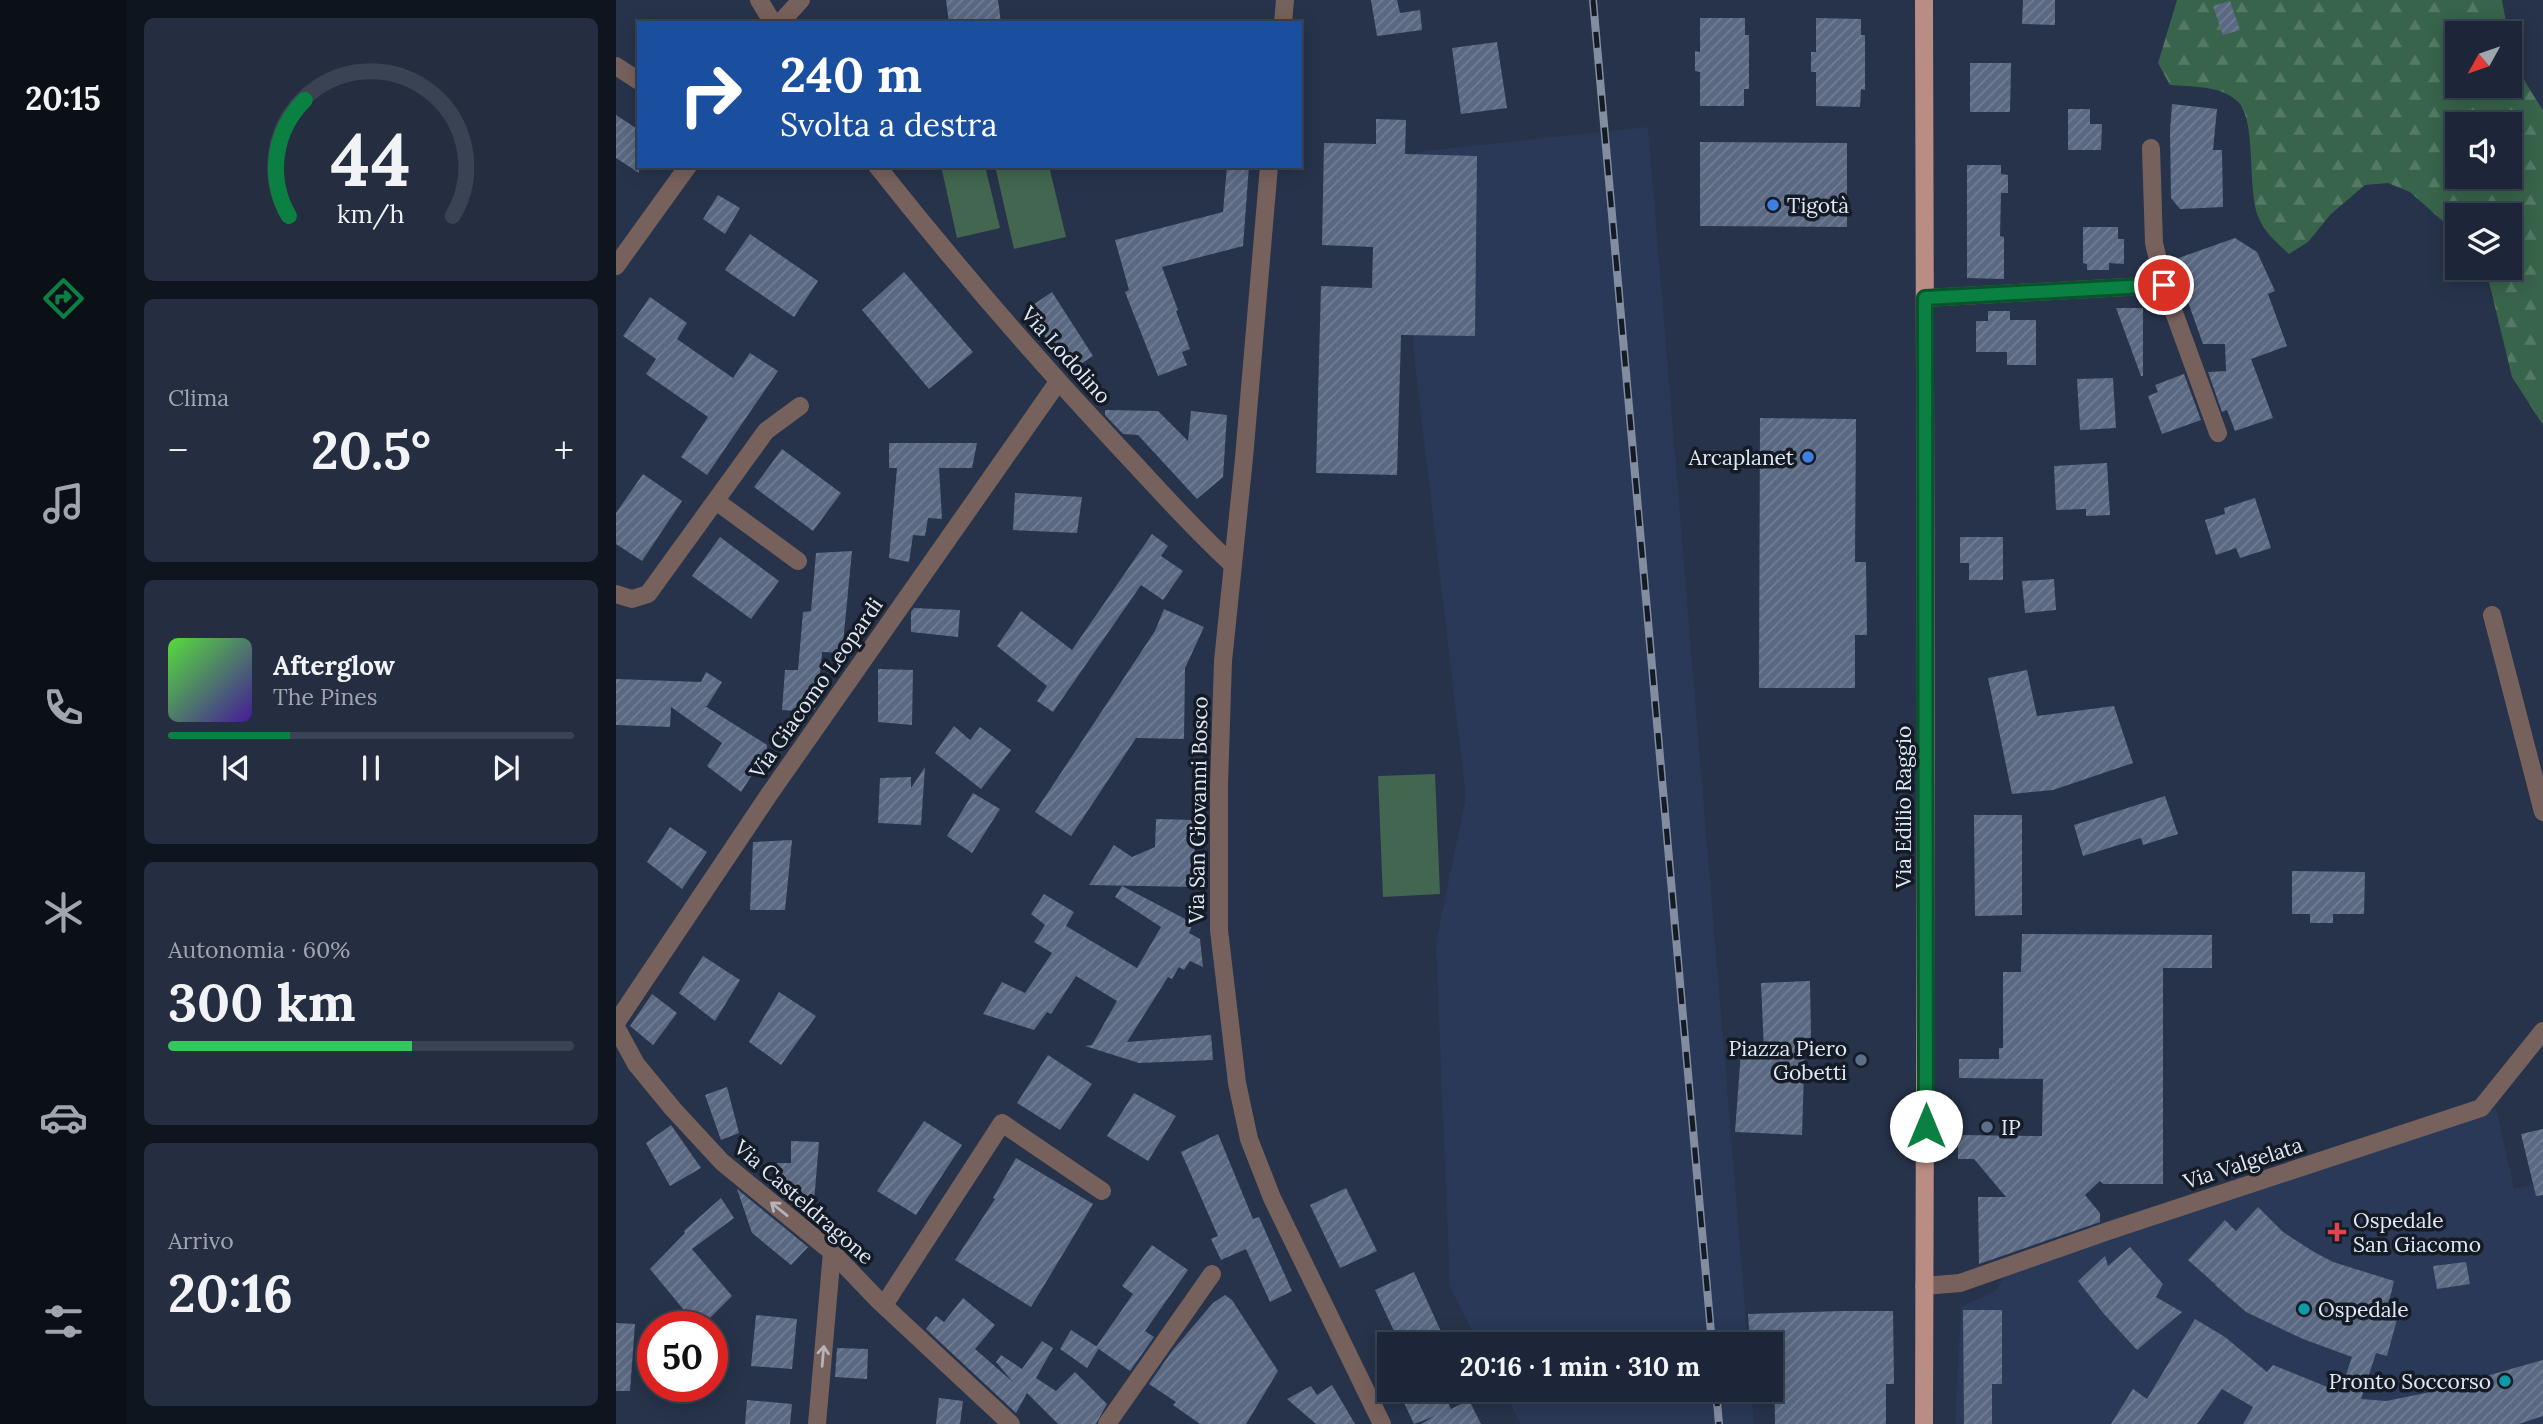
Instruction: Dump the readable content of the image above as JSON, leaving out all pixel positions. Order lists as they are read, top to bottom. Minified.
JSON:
{"streets":{"main road":["Via Edilio Raggio"],"street":["Via Lodolino","Via Giacomo Leopardi","Via San Giovanni Bosco","Via Valgelata","Via Casteldragone"]},"crossings":[["Via Lodolino","Via Giacomo Leopardi"],["Via Lodolino","Via San Giovanni Bosco"],["Via Giacomo Leopardi","Via Casteldragone"],["Via Edilio Raggio","Via Valgelata"]],"one_way":["Via Casteldragone"],"places":{"other":["Tigotà","Arcaplanet","Piazza Piero Gobetti","IP","Ospedale","Pronto Soccorso"],"health":["Ospedale San Giacomo"]},"north":"bottom left","page":{"tabs":"20:15","turn":["240 m","Svolta a destra"],"tile":["Clima",["Autonomia · 60%","300 km"],["Arrivo","20:16"]],"heat":["−","20.5°","+"],"song":["Afterglow","The Pines"],"limit":"50","trip":"20:16 · 1 min · 310 m","gauge":["44","km/h"]}}
